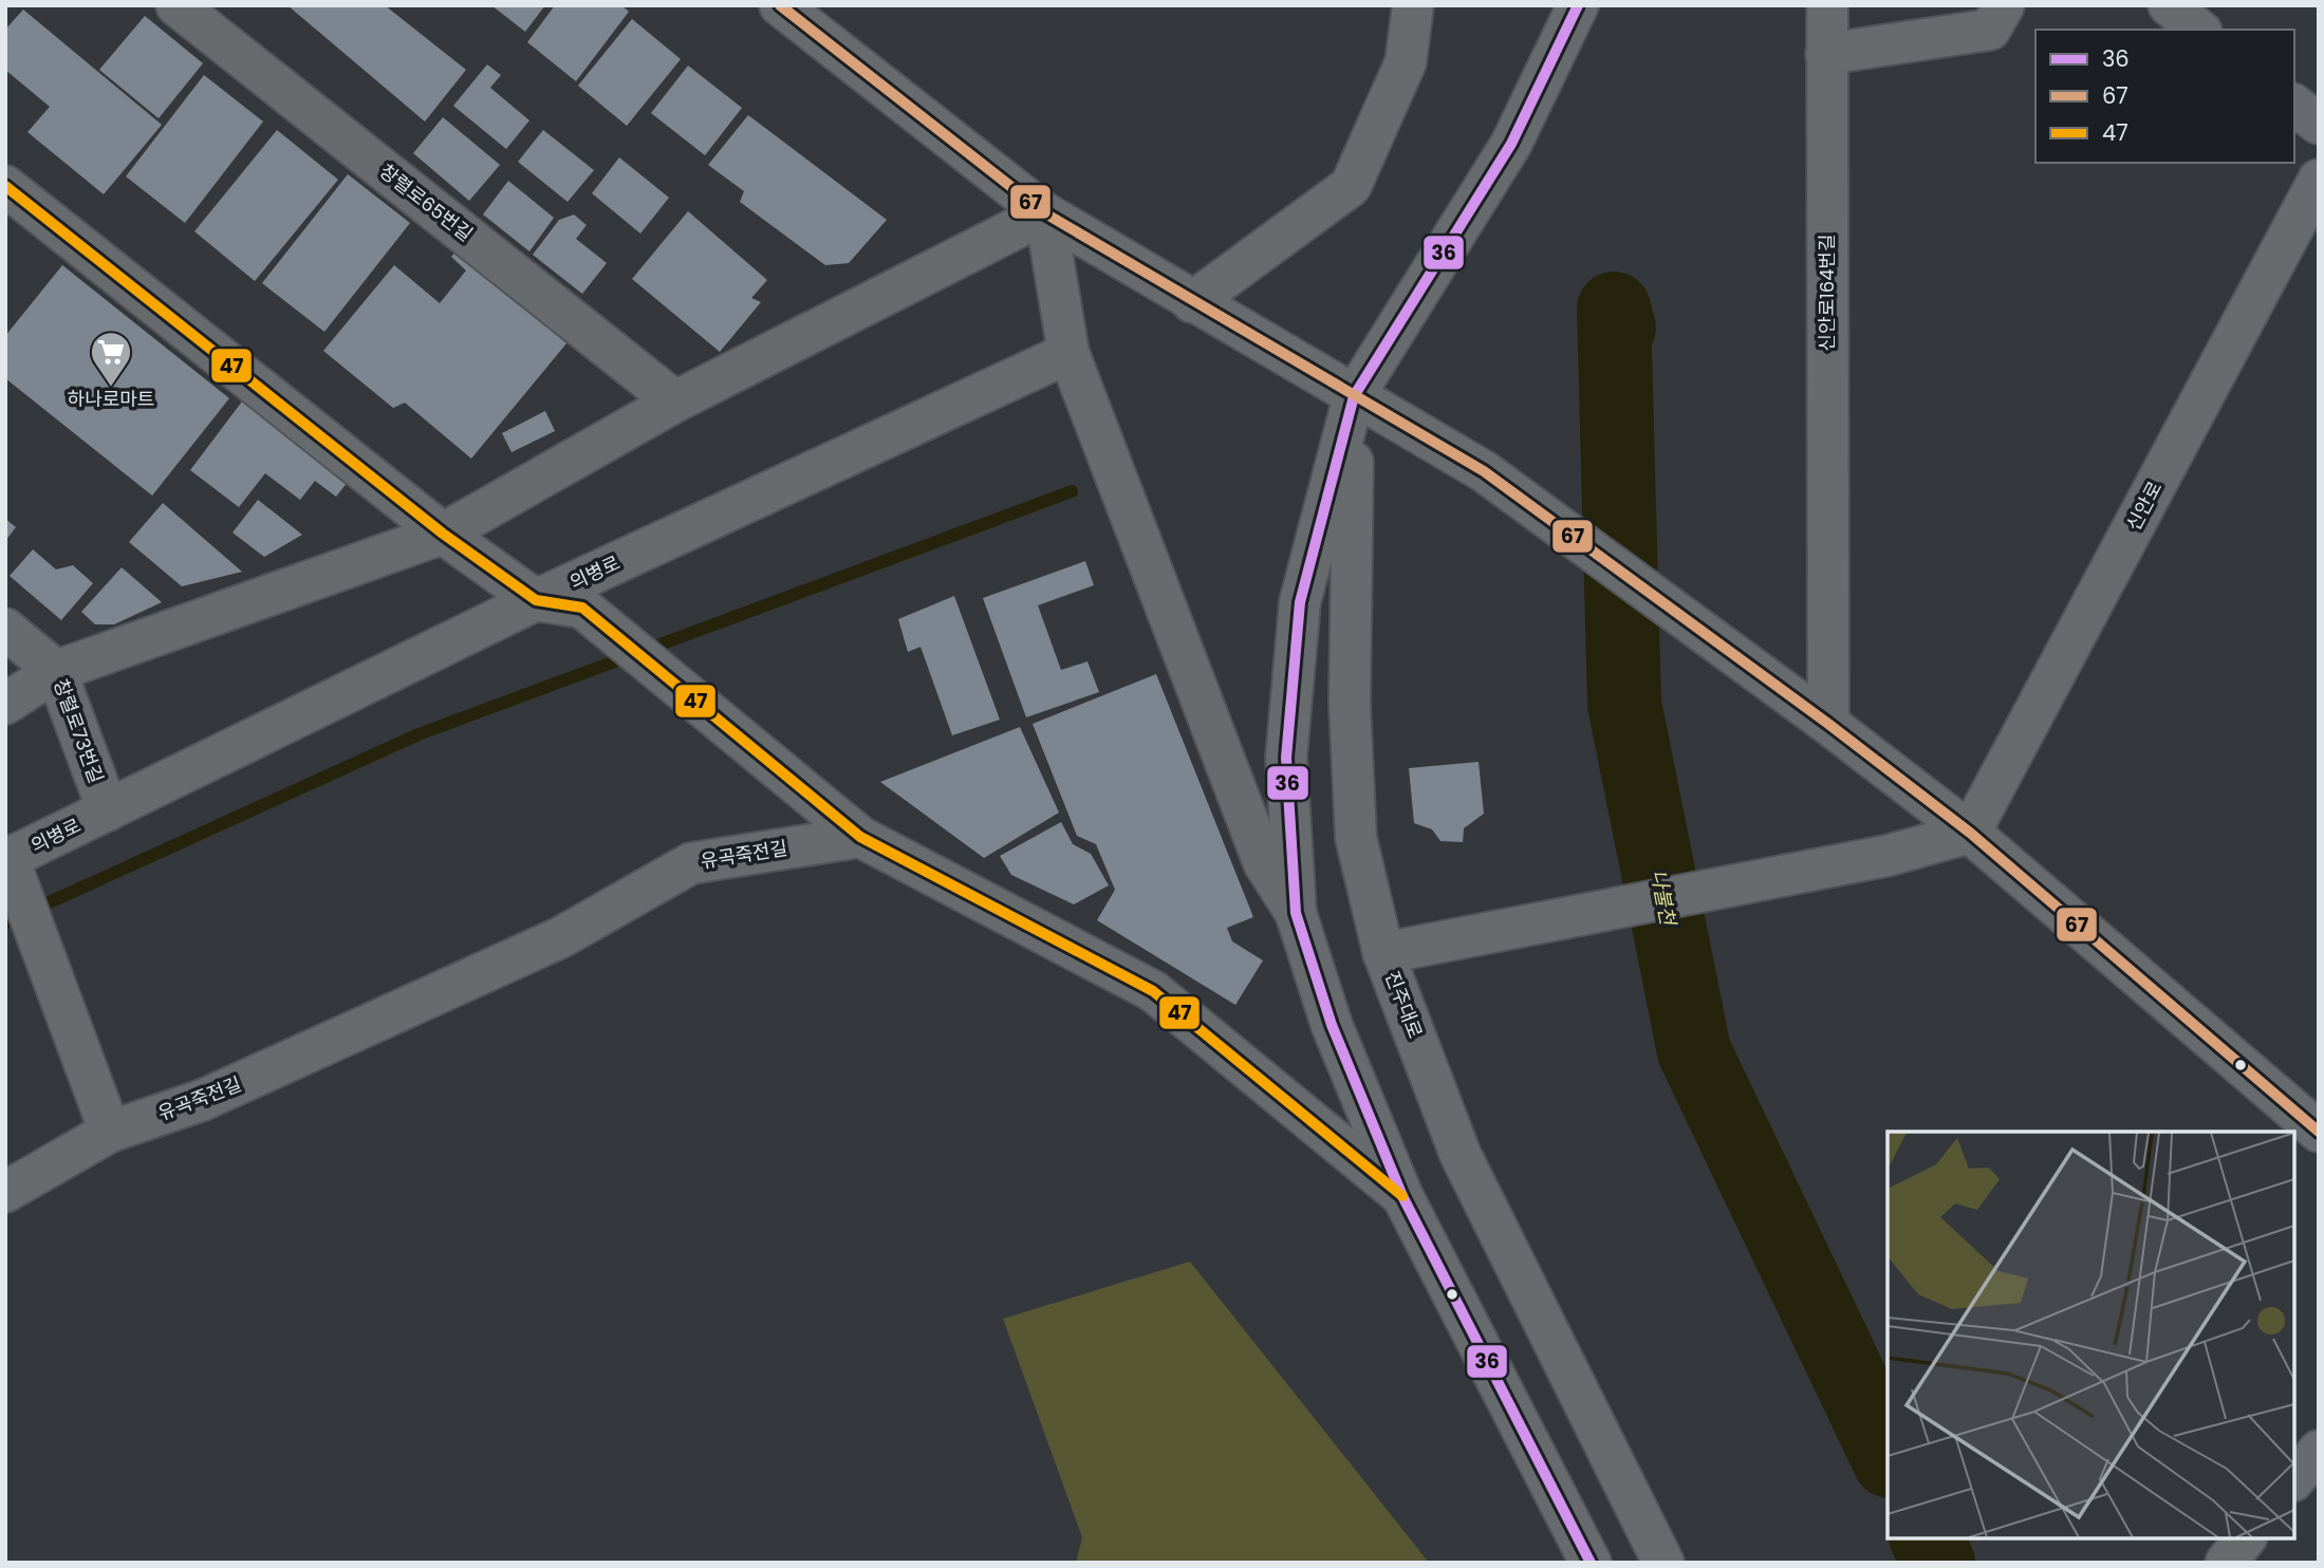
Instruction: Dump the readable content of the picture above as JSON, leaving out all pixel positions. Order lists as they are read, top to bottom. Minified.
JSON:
{"streets":{"street":["창렬로65번길","신안로164번길","신안로","의병로","창렬로73번길","유곡죽전길","진주대로"]},"crossings":[["의병로","창렬로73번길"]],"water":["나불천"],"places":{"supermarket":["하나로마트"]},"lines":["transit line 36","transit line 67","transit line 47"],"legend":["36","67","47"]}
